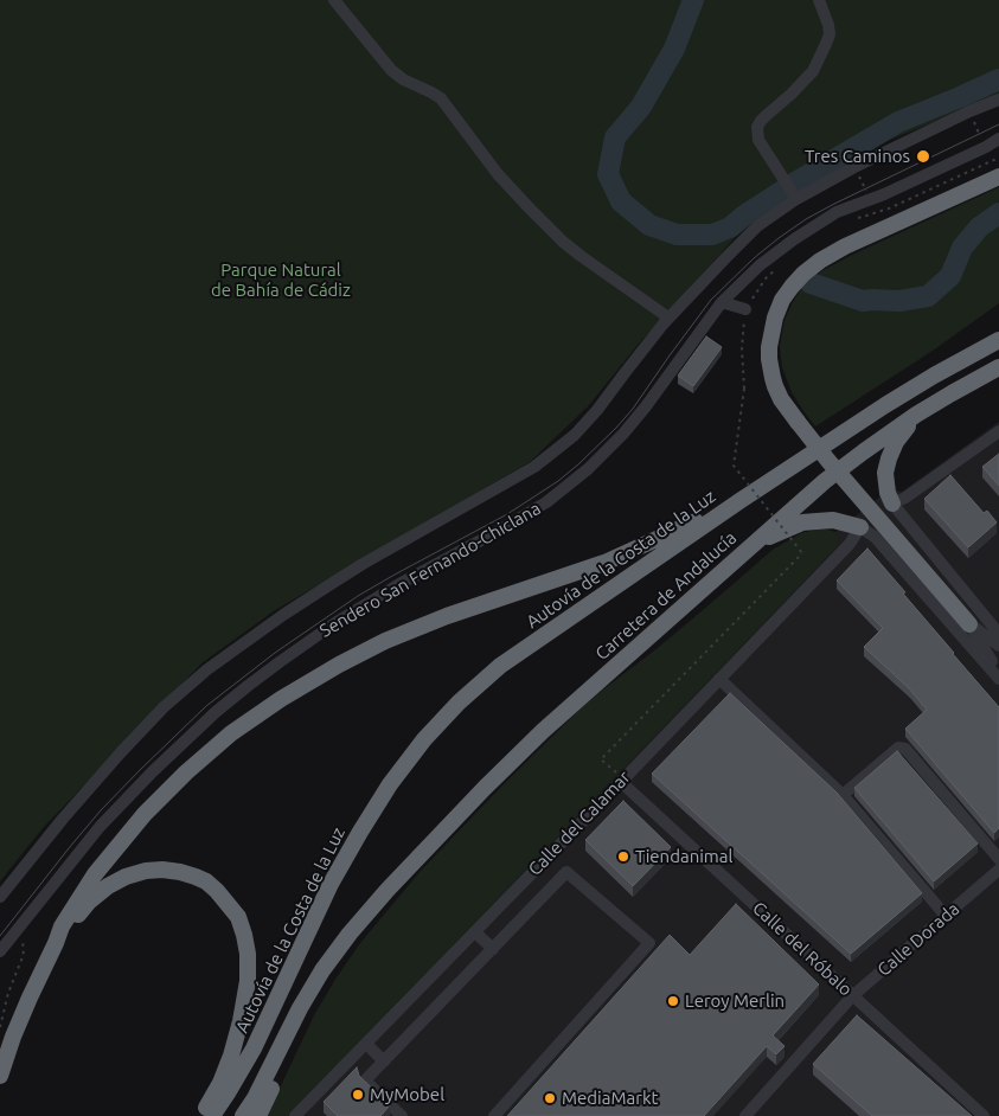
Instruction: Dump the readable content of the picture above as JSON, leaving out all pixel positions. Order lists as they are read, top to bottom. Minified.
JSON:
{"streets":{"highway":["Autovía de la Costa de la Luz","Carretera de Andalucía"],"street":["Sendero San Fernando-Chiclana","Calle del Calamar","Calle Dorada","Calle del Róbalo"]},"crossings":[["Calle del Calamar","Calle del Róbalo"],["Calle Dorada","Calle del Róbalo"]],"parks":["Parque Natural de Bahía de Cádiz"],"places":["Tres Caminos","Tiendanimal","Leroy Merlin","MyMobel","MediaMarkt"]}
